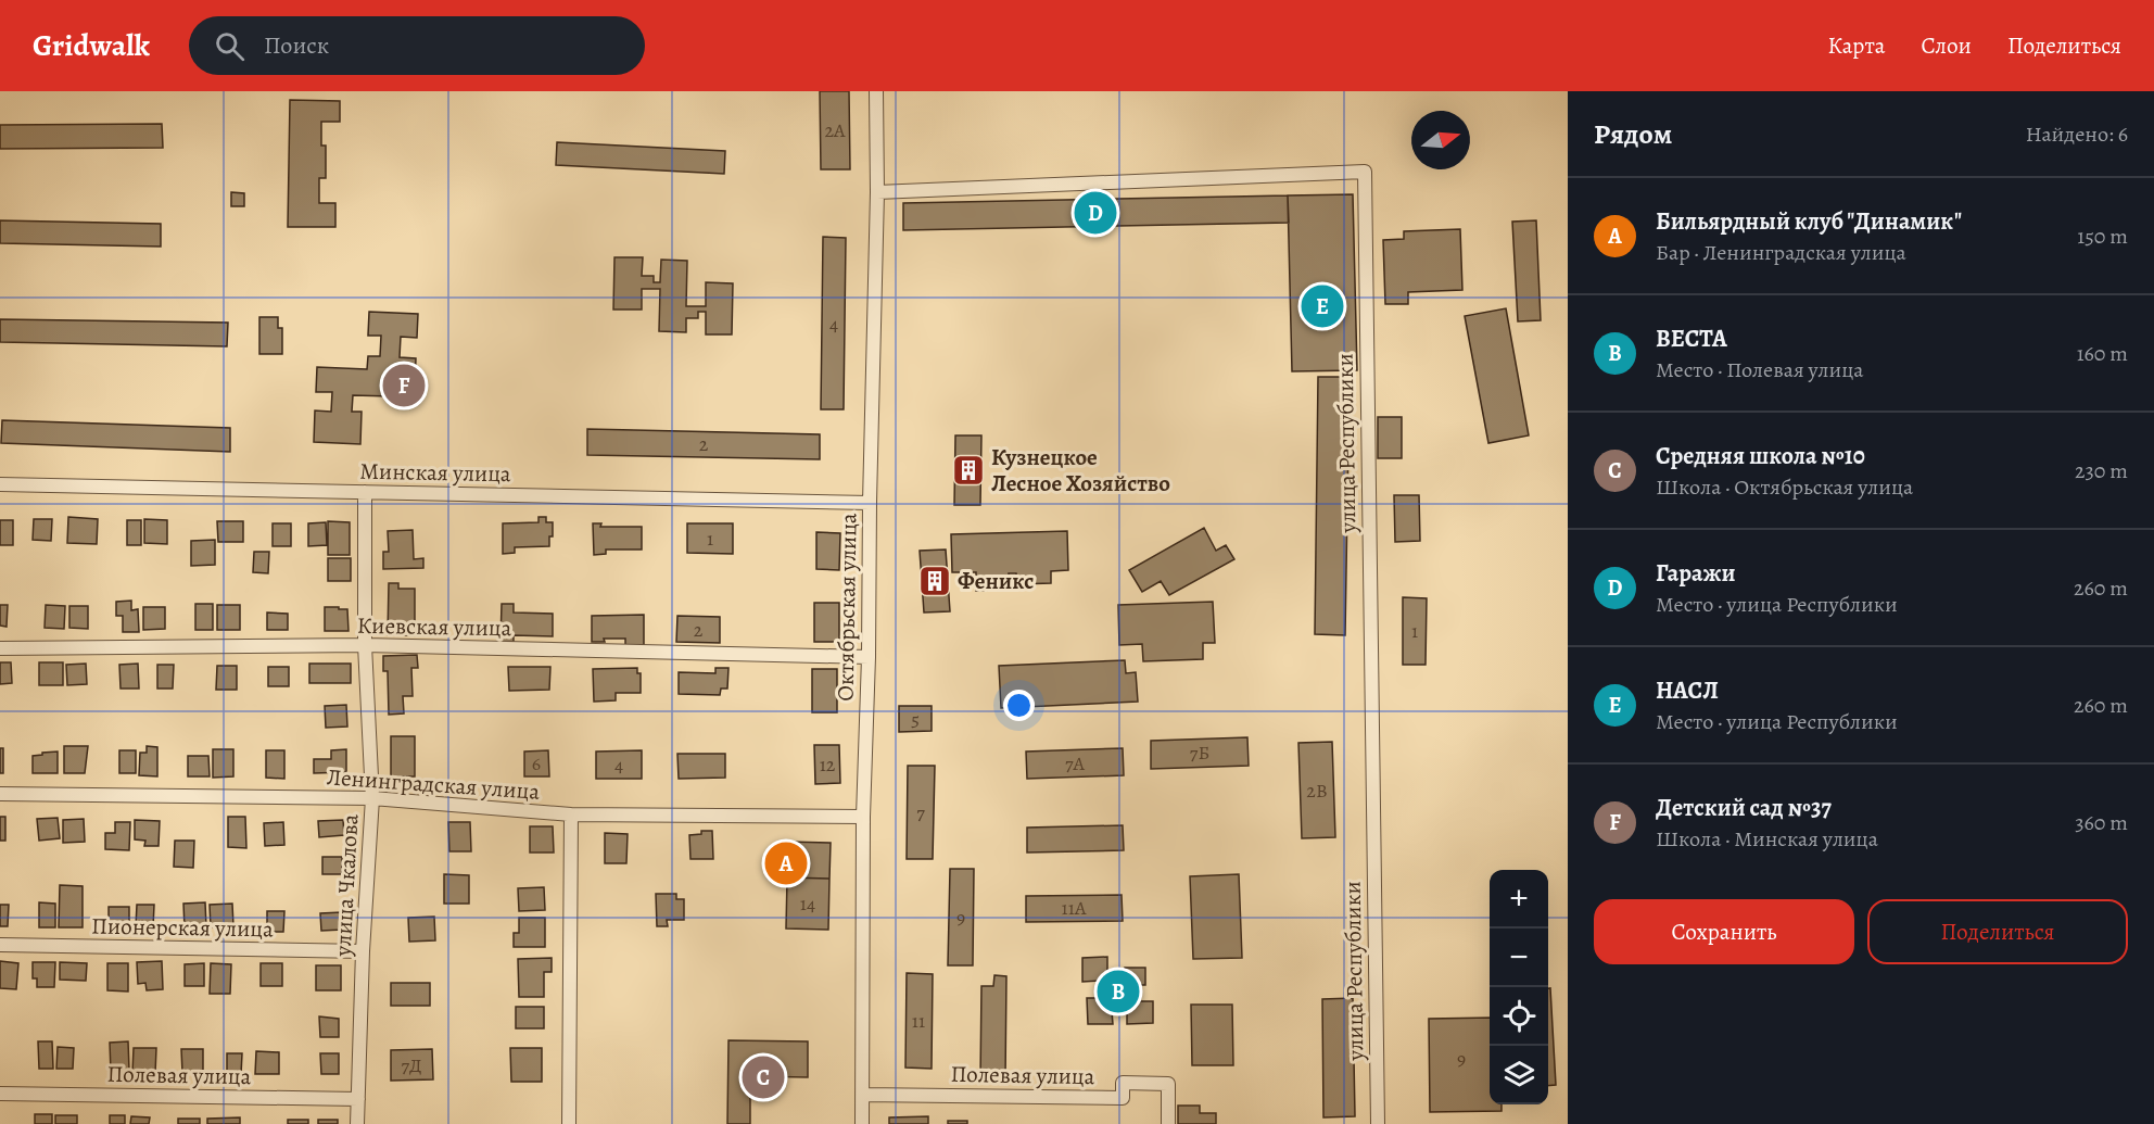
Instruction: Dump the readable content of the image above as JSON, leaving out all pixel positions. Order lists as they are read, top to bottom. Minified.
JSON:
{"streets":{"street":["улица Республики","Минская улица","Октябрьская улица","Киевская улица","Ленинградская улица","улица Чкалова","Пионерская улица","Полевая улица"]},"crossings":[["улица Республики","Октябрьская улица"],["Минская улица","Октябрьская улица"],["Минская улица","улица Чкалова"],["Октябрьская улица","Киевская улица"],["Октябрьская улица","Ленинградская улица"],["Октябрьская улица","Полевая улица"],["Киевская улица","улица Чкалова"],["Ленинградская улица","улица Чкалова"],["улица Чкалова","Пионерская улица"],["улица Чкалова","Полевая улица"]],"places":{"building":["Кузнецкое Лесное Хозяйство","Феникс"]},"house_numbers":["2А","4","2","1","2","1","5","7Б","6","7А","4","12","2В","7","14","11А","9","11","9","7Д"],"north":"right","page":{"header":"Gridwalk","search":"Поиск","nav":["Карта","Слои","Поделиться"],"heading":["Рядом","Найдено: 6"],"list":[{"mark":"A","name":"Бильярдный клуб \"Динамик\"","note":"Бар · Ленинградская улица","value":"150 m"},{"mark":"B","name":"ВЕСТА","note":"Место · Полевая улица","value":"160 m"},{"mark":"C","name":"Средняя школа №10","note":"Школа · Октябрьская улица","value":"230 m"},{"mark":"D","name":"Гаражи","note":"Место · улица Республики","value":"260 m"},{"mark":"E","name":"НАСЛ","note":"Место · улица Республики","value":"260 m"},{"mark":"F","name":"Детский сад №37","note":"Школа · Минская улица","value":"360 m"}],"pins":["D","E","F","A","B","C"],"map_buttons":["+","−"],"buttons":["Сохранить","Поделиться"]}}
